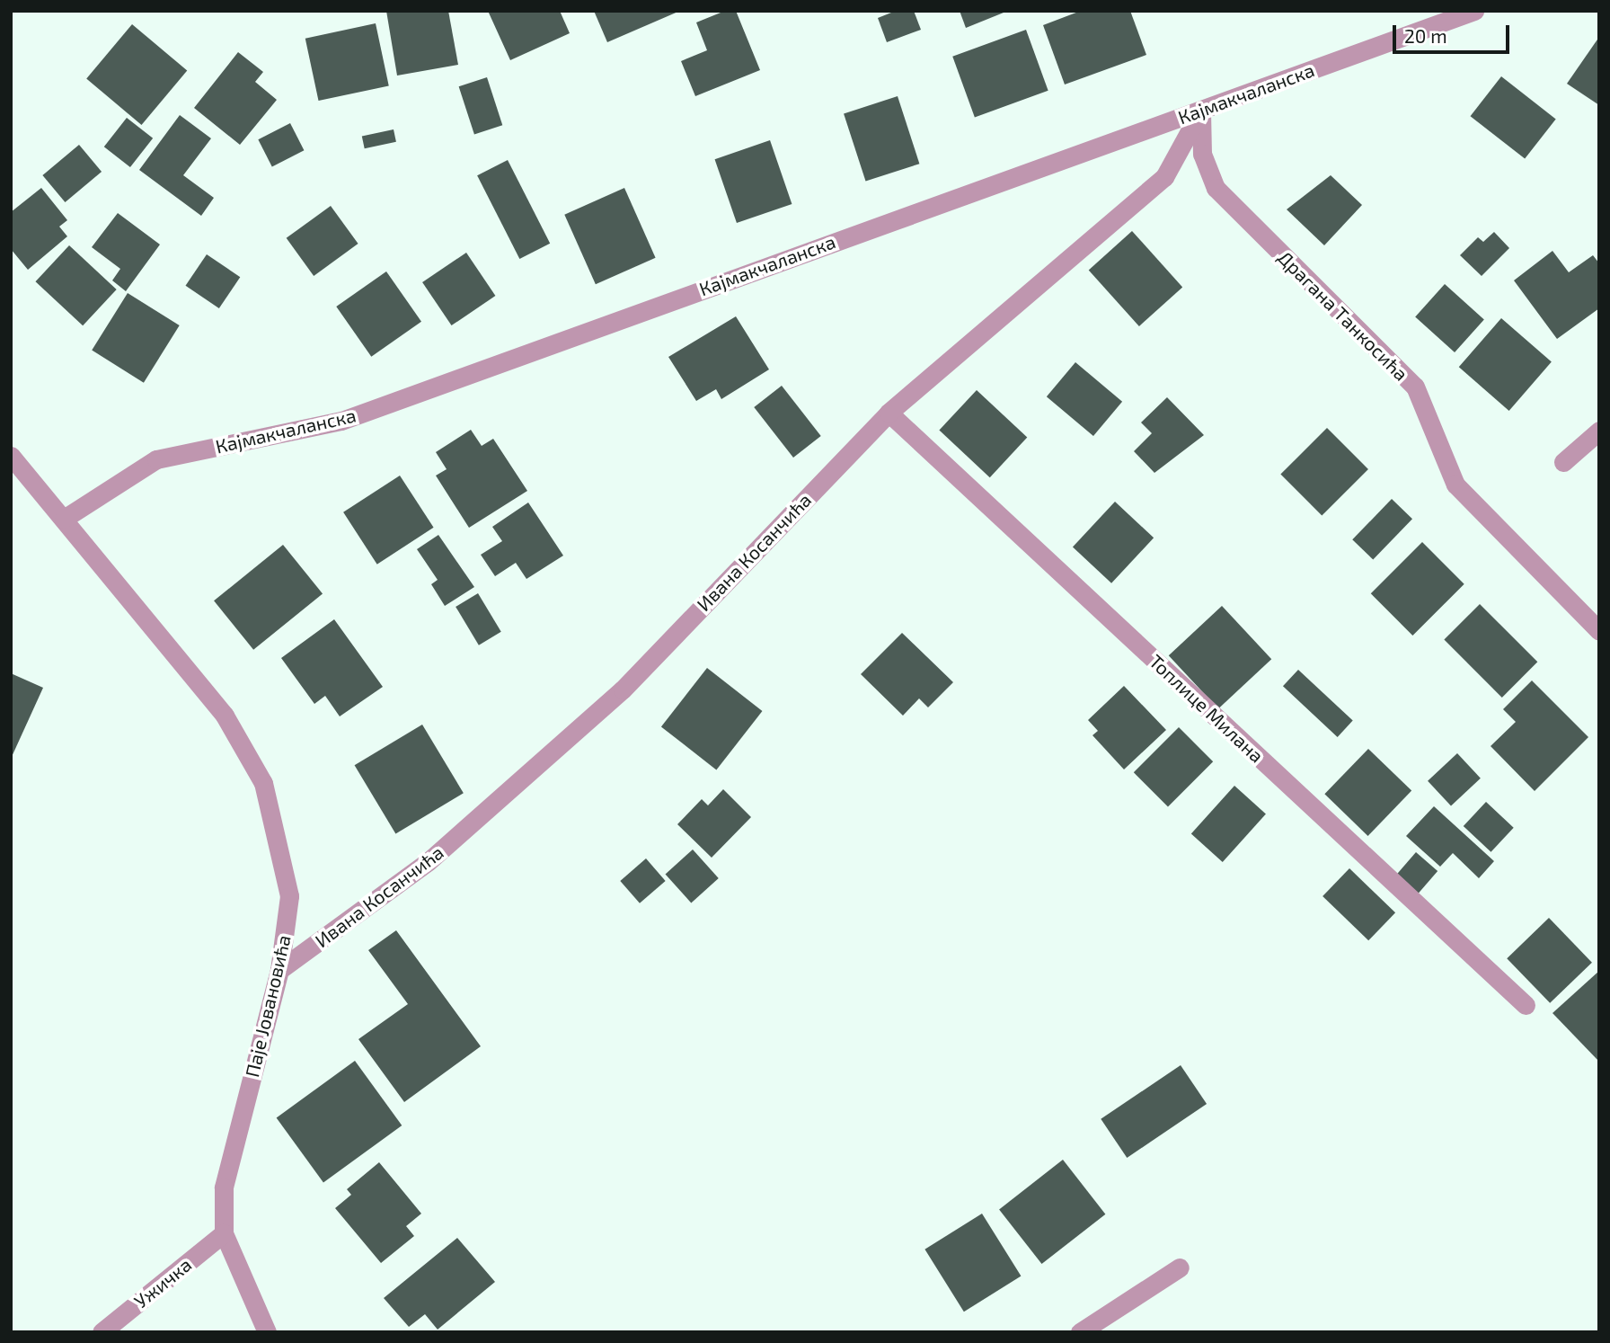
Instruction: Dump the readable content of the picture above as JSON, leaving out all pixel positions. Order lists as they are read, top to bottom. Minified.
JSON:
{"streets":{"street":["Кајмакчаланска","Драгана Танкосића","Ивана Косанчића","Топлице Милана","Паје Јовановића","Ужичка"]},"crossings":[["Кајмакчаланска","Драгана Танкосића"],["Кајмакчаланска","Ивана Косанчића"],["Кајмакчаланска","Паје Јовановића"],["Драгана Танкосића","Ивана Косанчића"],["Ивана Косанчића","Топлице Милана"],["Ивана Косанчића","Паје Јовановића"],["Паје Јовановића","Ужичка"]],"scale_bar":"20 m"}
